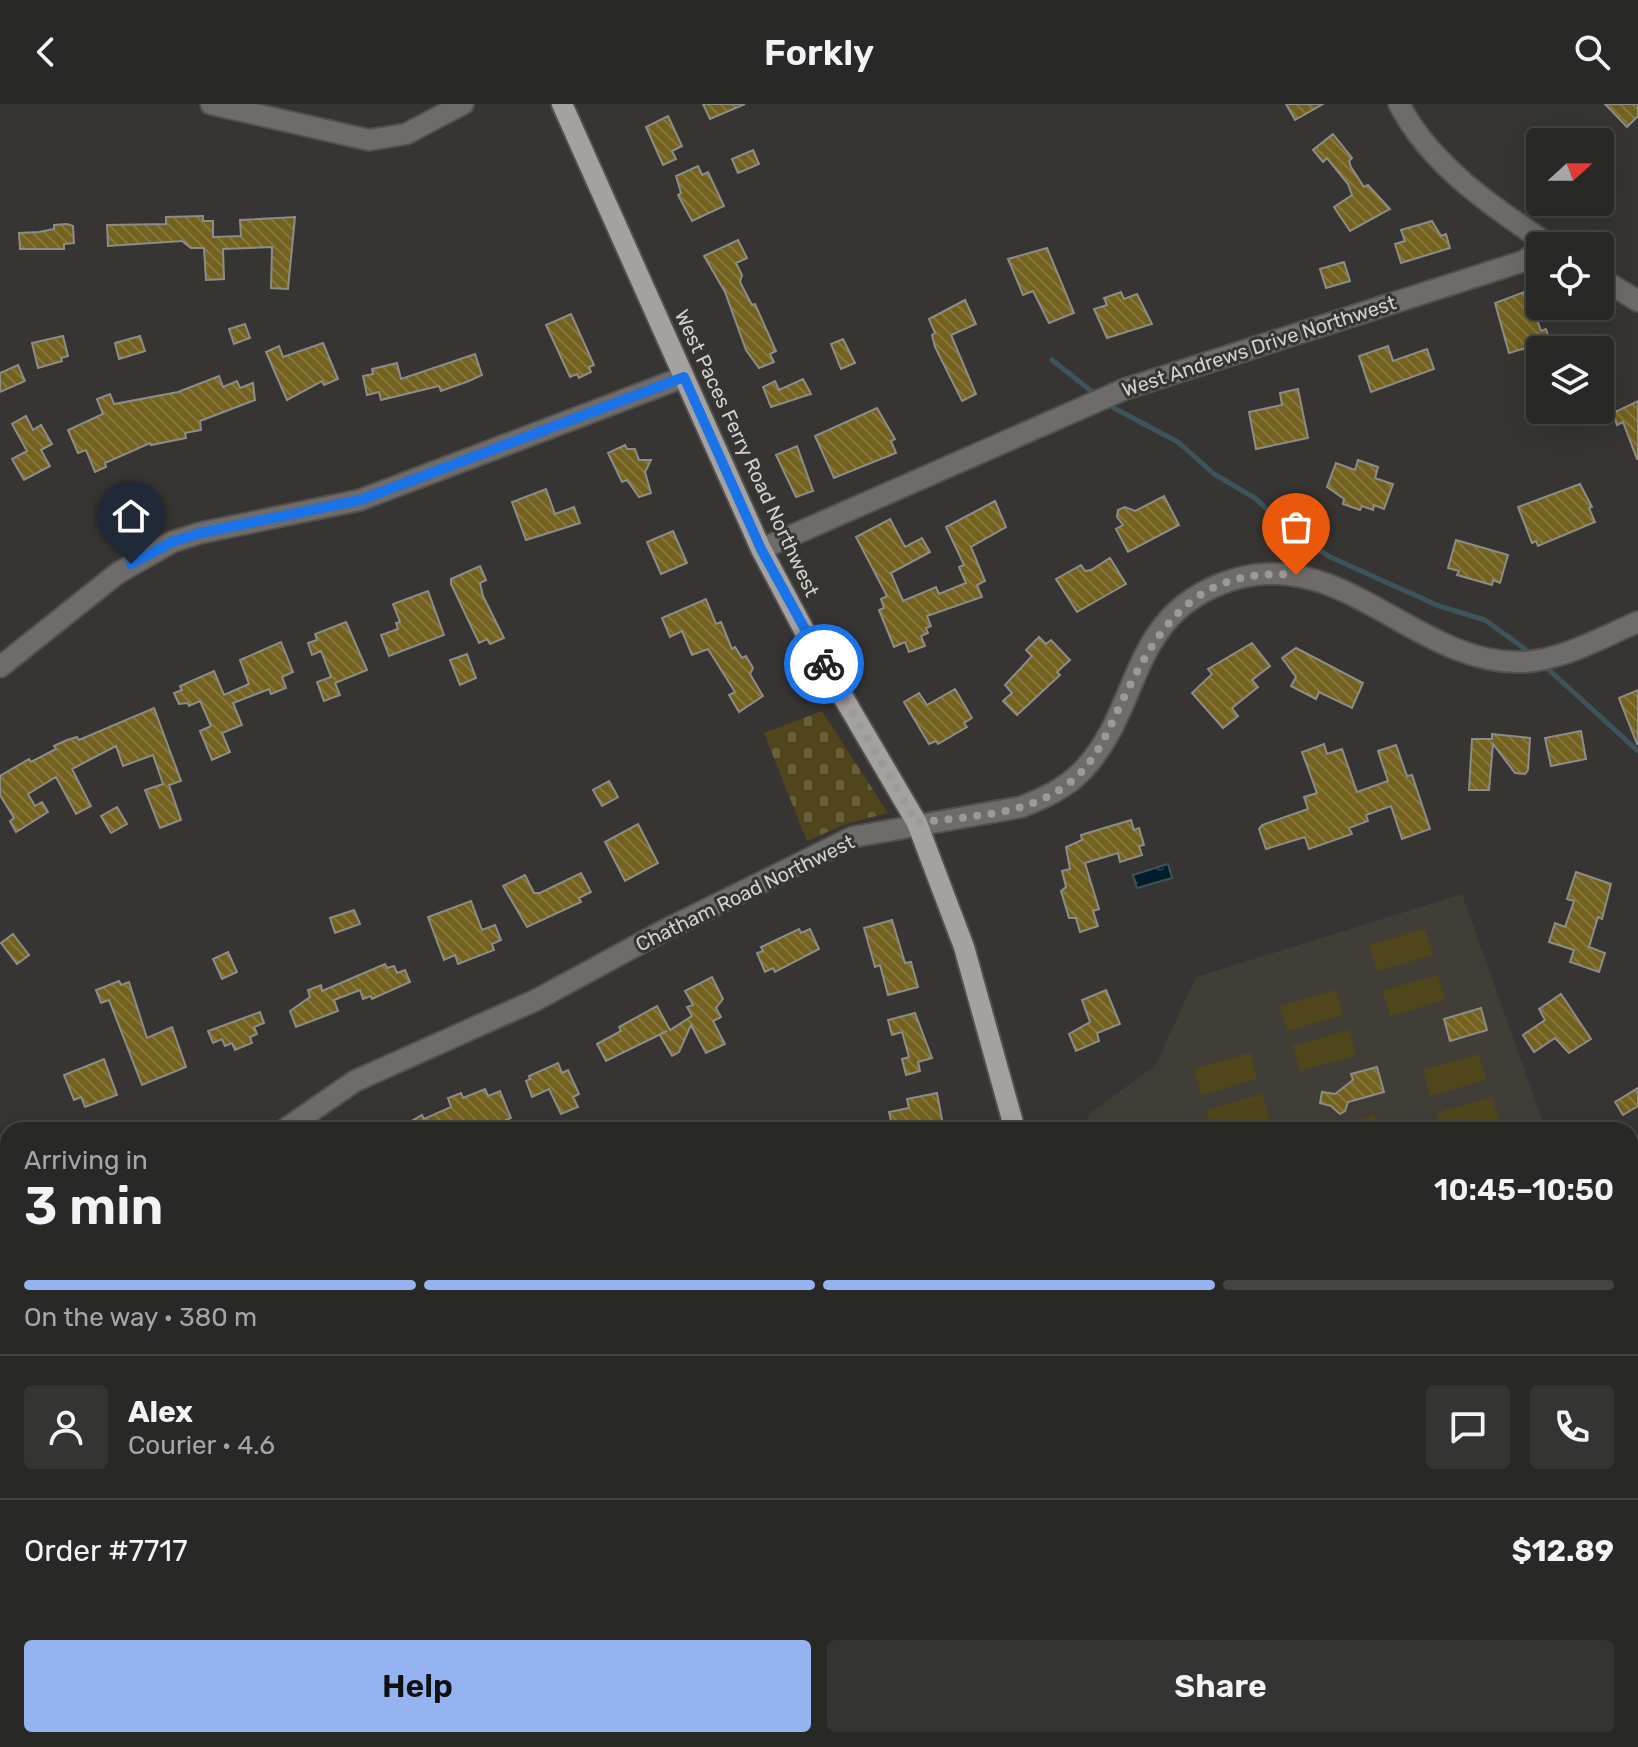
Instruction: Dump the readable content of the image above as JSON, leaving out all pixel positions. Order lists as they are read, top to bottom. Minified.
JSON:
{"streets":{"main road":["West Paces Ferry Road Northwest"],"street":["West Andrews Drive Northwest","Chatham Road Northwest"]},"crossings":[["West Andrews Drive Northwest","West Paces Ferry Road Northwest"],["West Paces Ferry Road Northwest","Chatham Road Northwest"]],"north":"right","page":{"header":"Forkly","heading":["3 min","Arriving in","10:45–10:50"],"panel":["Alex","Courier · 4.6","Order #7717","$12.89"],"bar":"On the way · 380 m","buttons":["Help","Share"]}}
